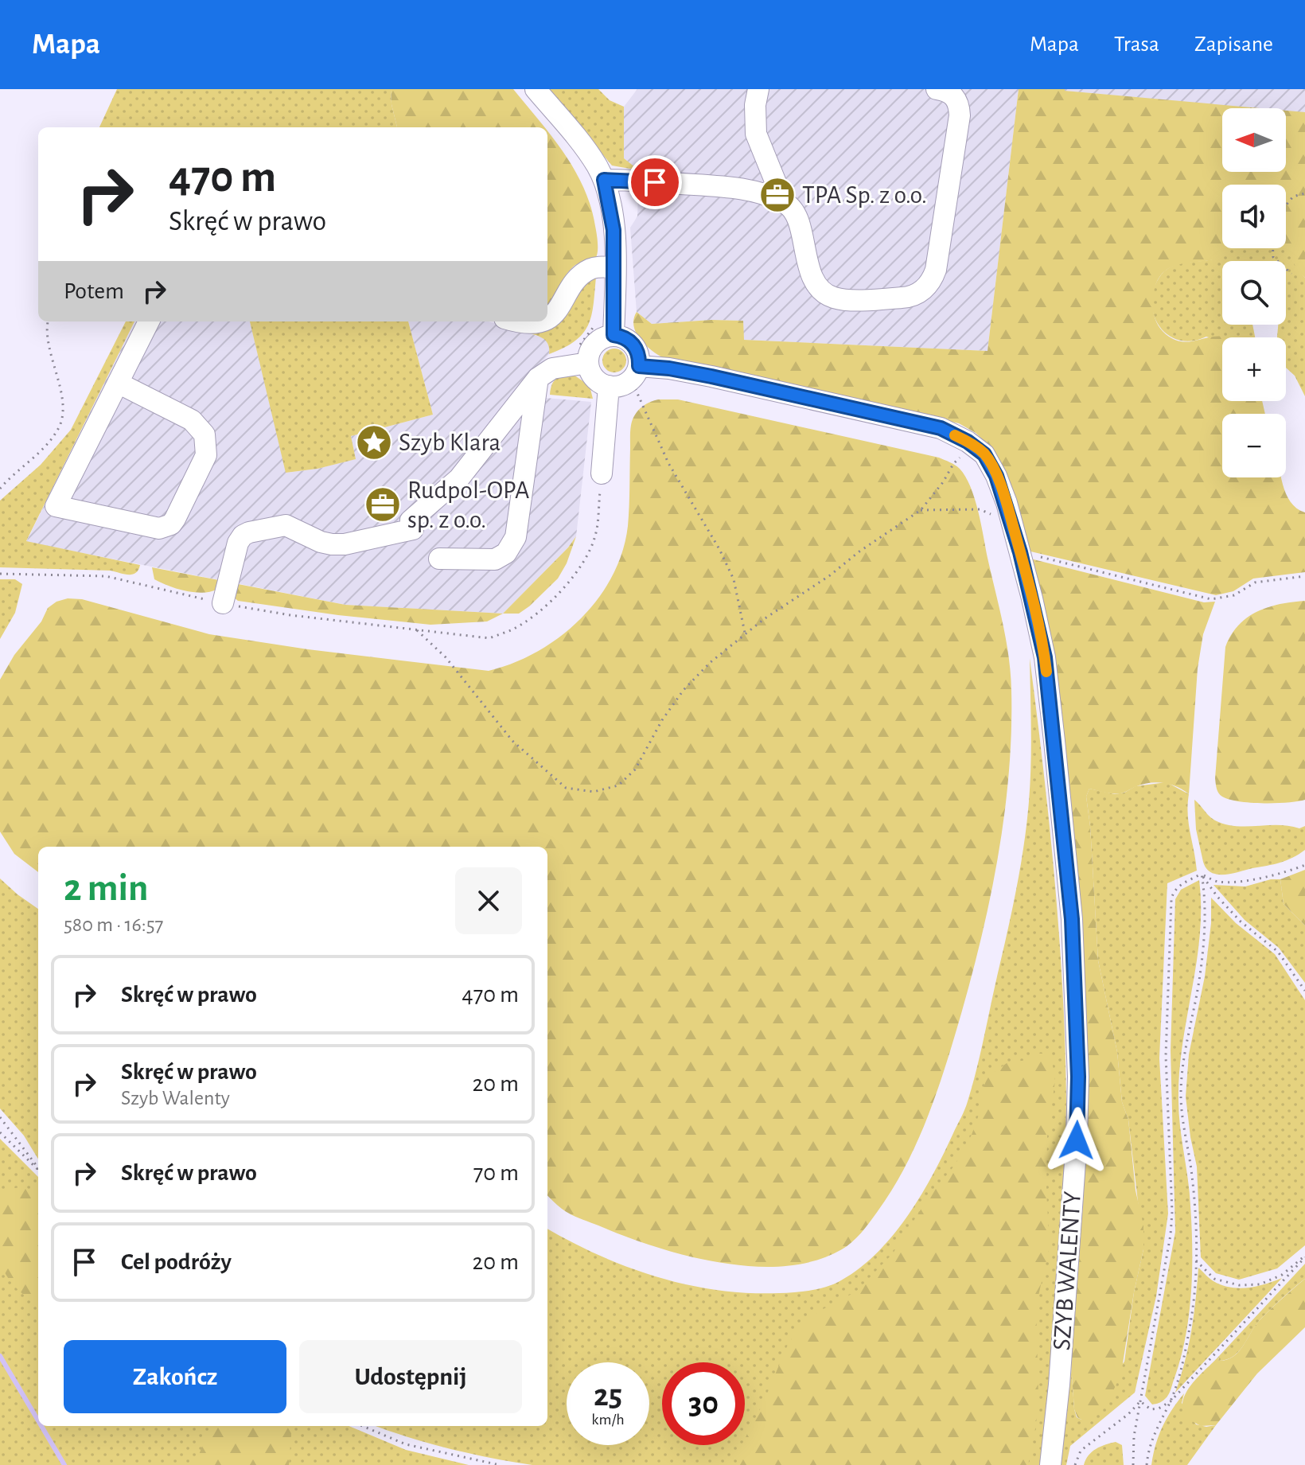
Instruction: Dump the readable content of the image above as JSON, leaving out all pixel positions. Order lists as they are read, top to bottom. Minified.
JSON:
{"streets":{"street":["SZYB WALENTY"]},"places":{"office":["TPA Sp. z o.o.","Rudpol-OPA sp. z o.o."],"place":["Szyb Klara"]},"north":"left","page":{"header":"Mapa","nav":["Mapa","Trasa","Zapisane"],"map_buttons":["+","−"],"turn":["470 m","Skręć w prawo"],"then":"Potem","heading":["2 min","580 m · 16:57"],"list":[{"name":"Skręć w prawo","value":"470 m"},{"name":"Skręć w prawo","note":"Szyb Walenty","value":"20 m"},{"name":"Skręć w prawo","value":"70 m"},{"name":"Cel podróży","value":"20 m"}],"buttons":["Zakończ","Udostępnij"],"speed":"25 km/h","limit":"30"}}
